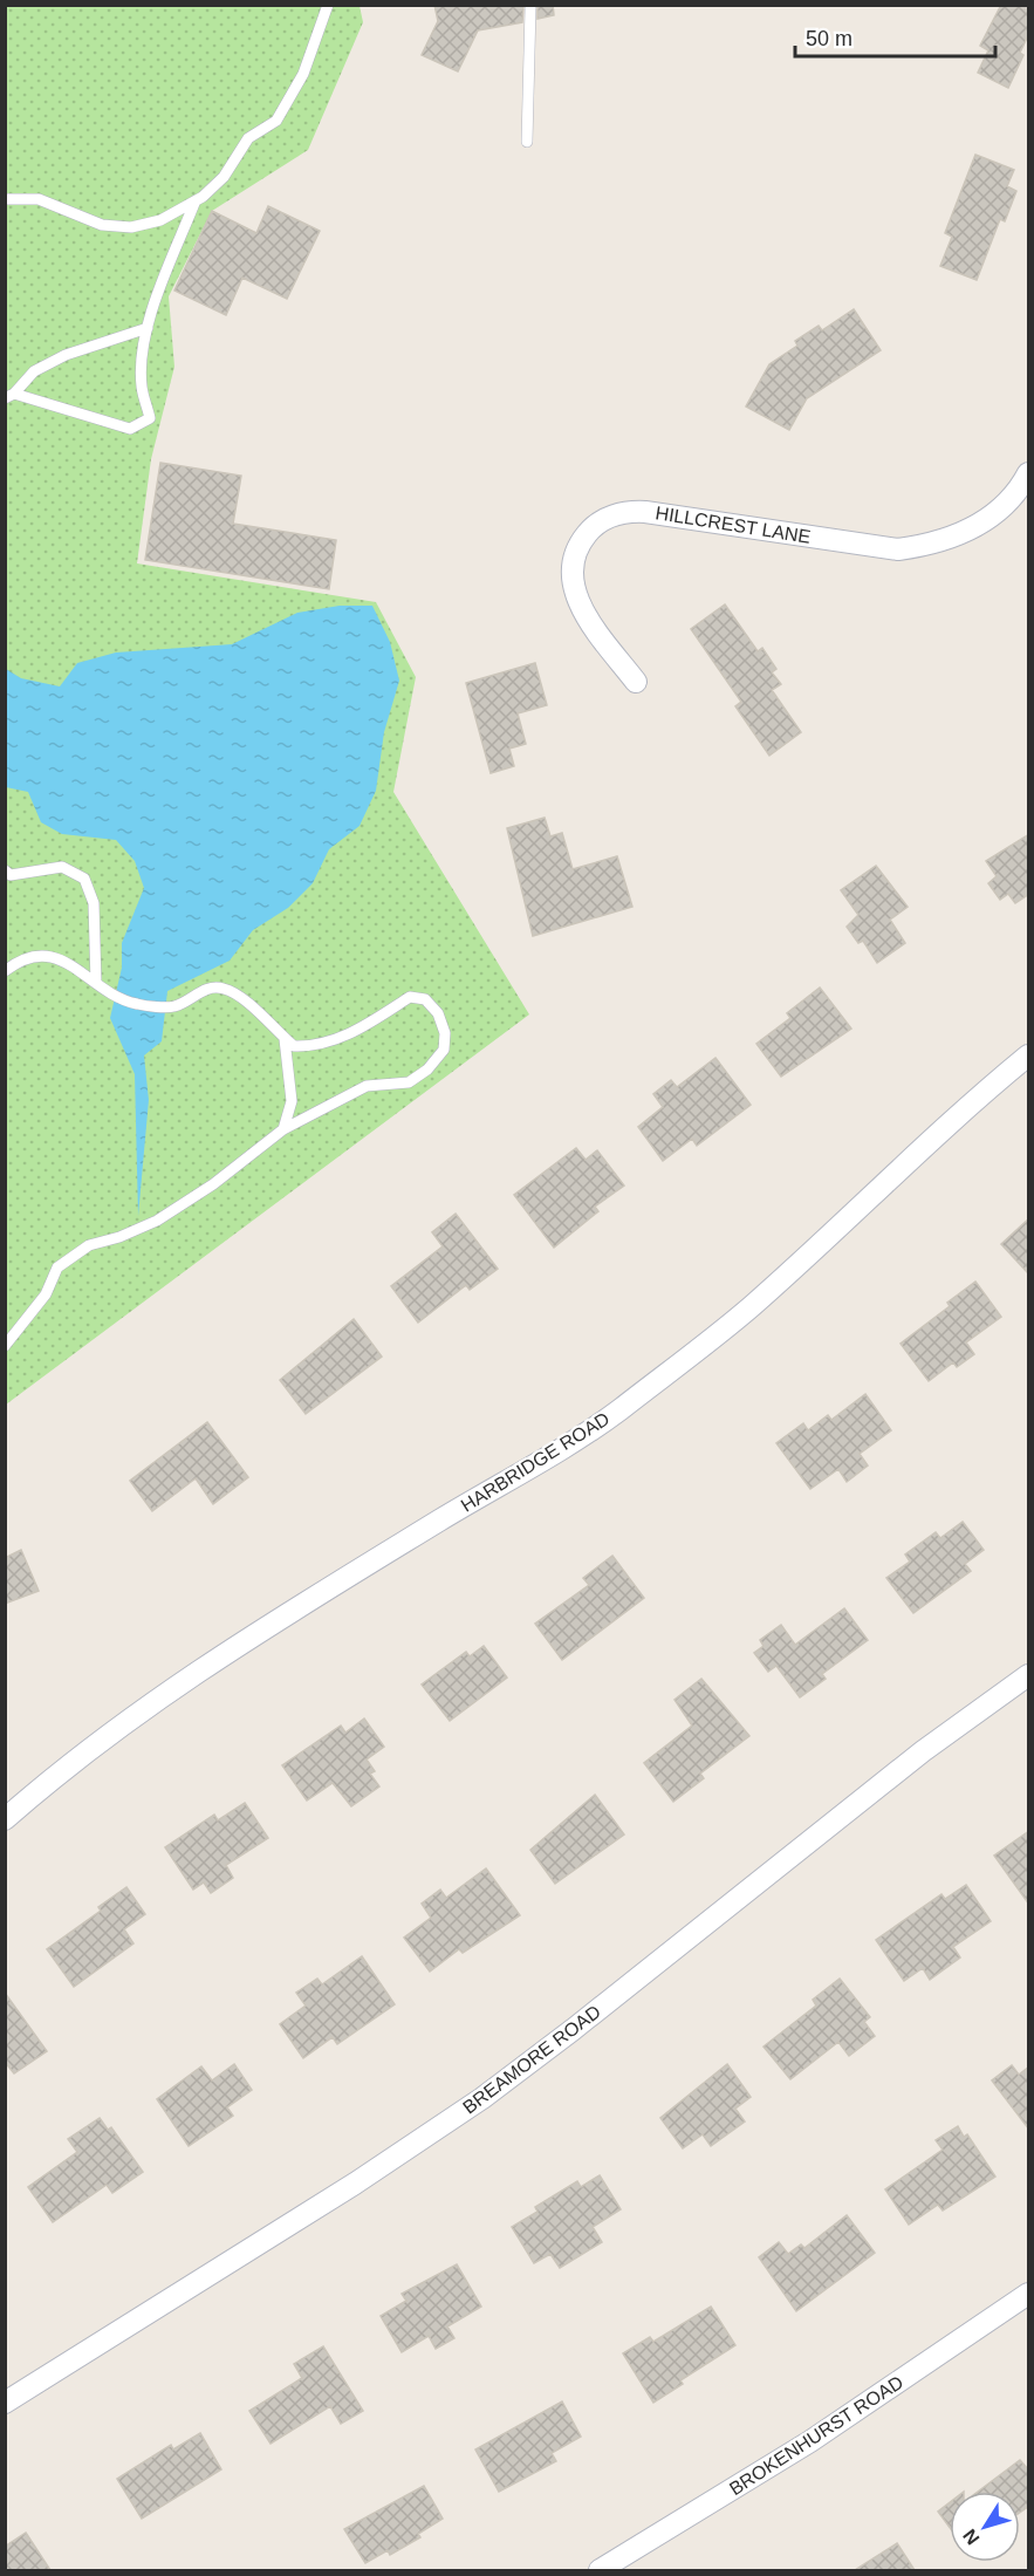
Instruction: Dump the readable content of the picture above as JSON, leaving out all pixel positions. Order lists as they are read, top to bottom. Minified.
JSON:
{"streets":{"street":["HILLCREST LANE","HARBRIDGE ROAD","BREAMORE ROAD","BROKENHURST ROAD"]},"scale_bar":"50 m","north":"bottom left"}
